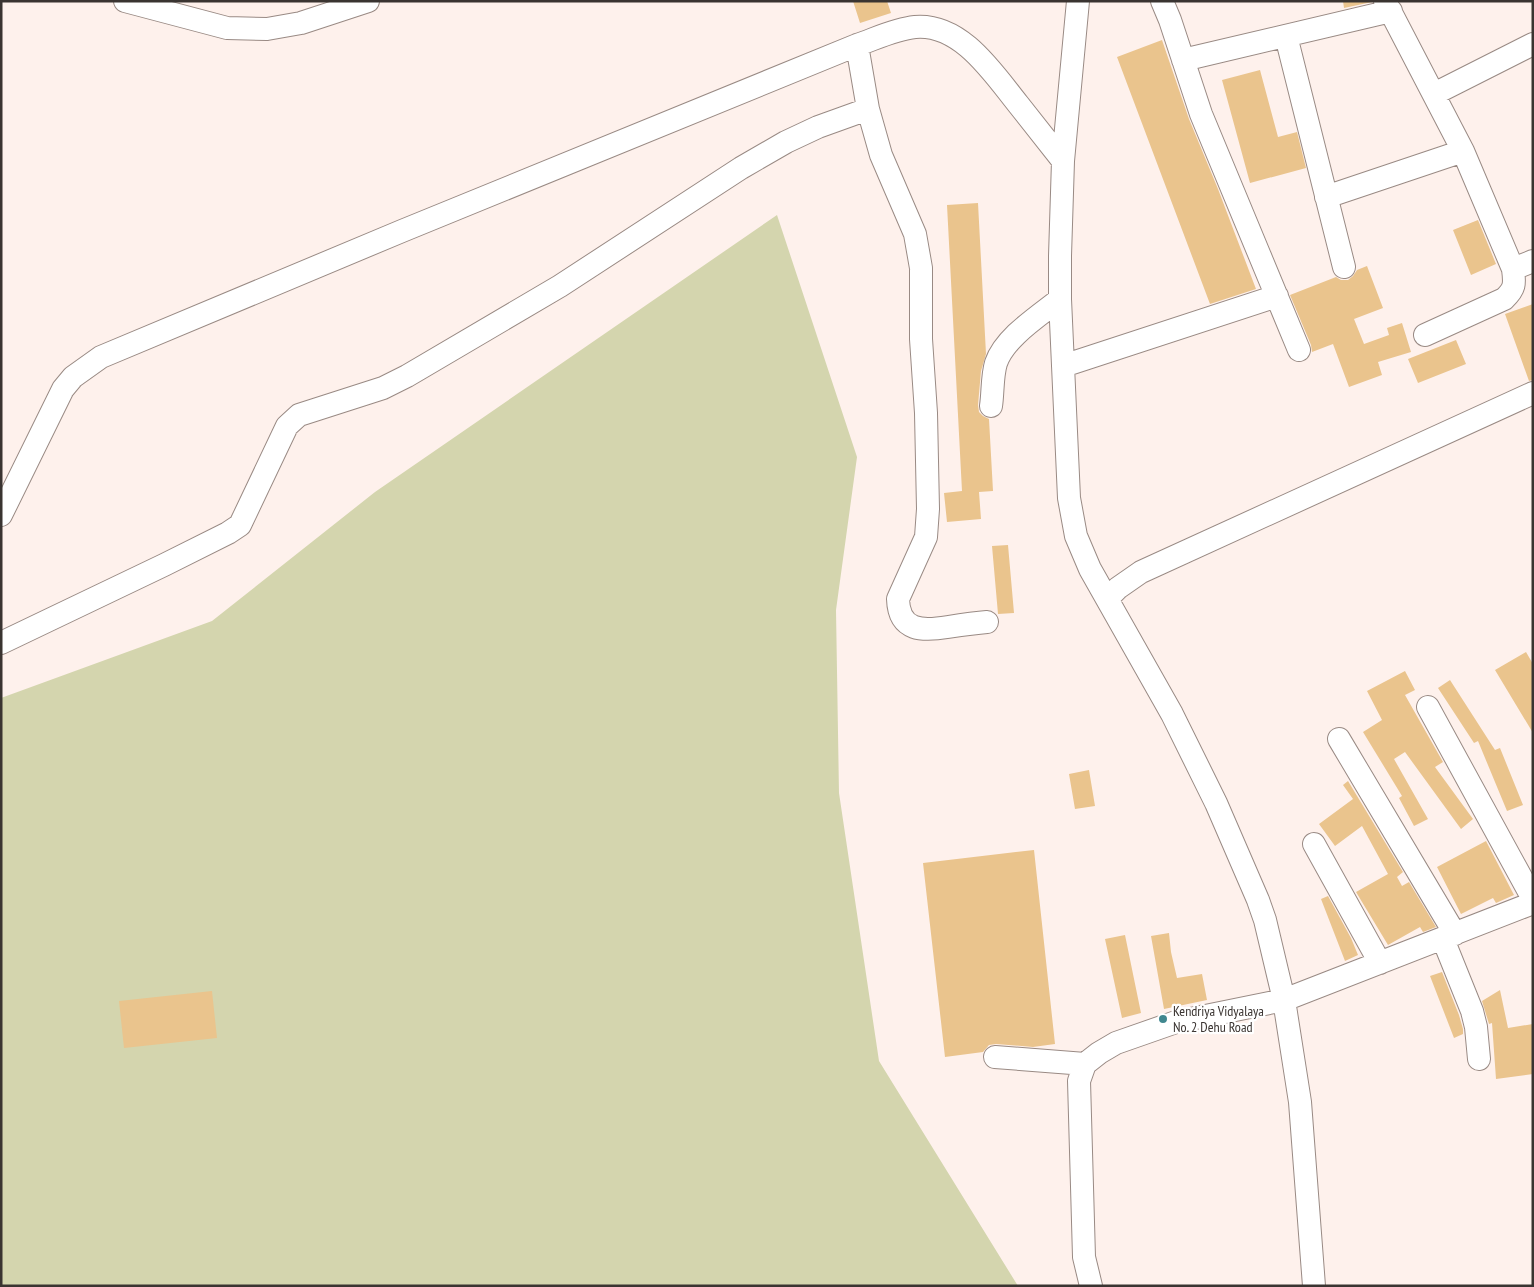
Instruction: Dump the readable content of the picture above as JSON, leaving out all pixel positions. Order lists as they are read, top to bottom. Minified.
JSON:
{"places":["Kendriya Vidyalaya No. 2 Dehu Road"]}
